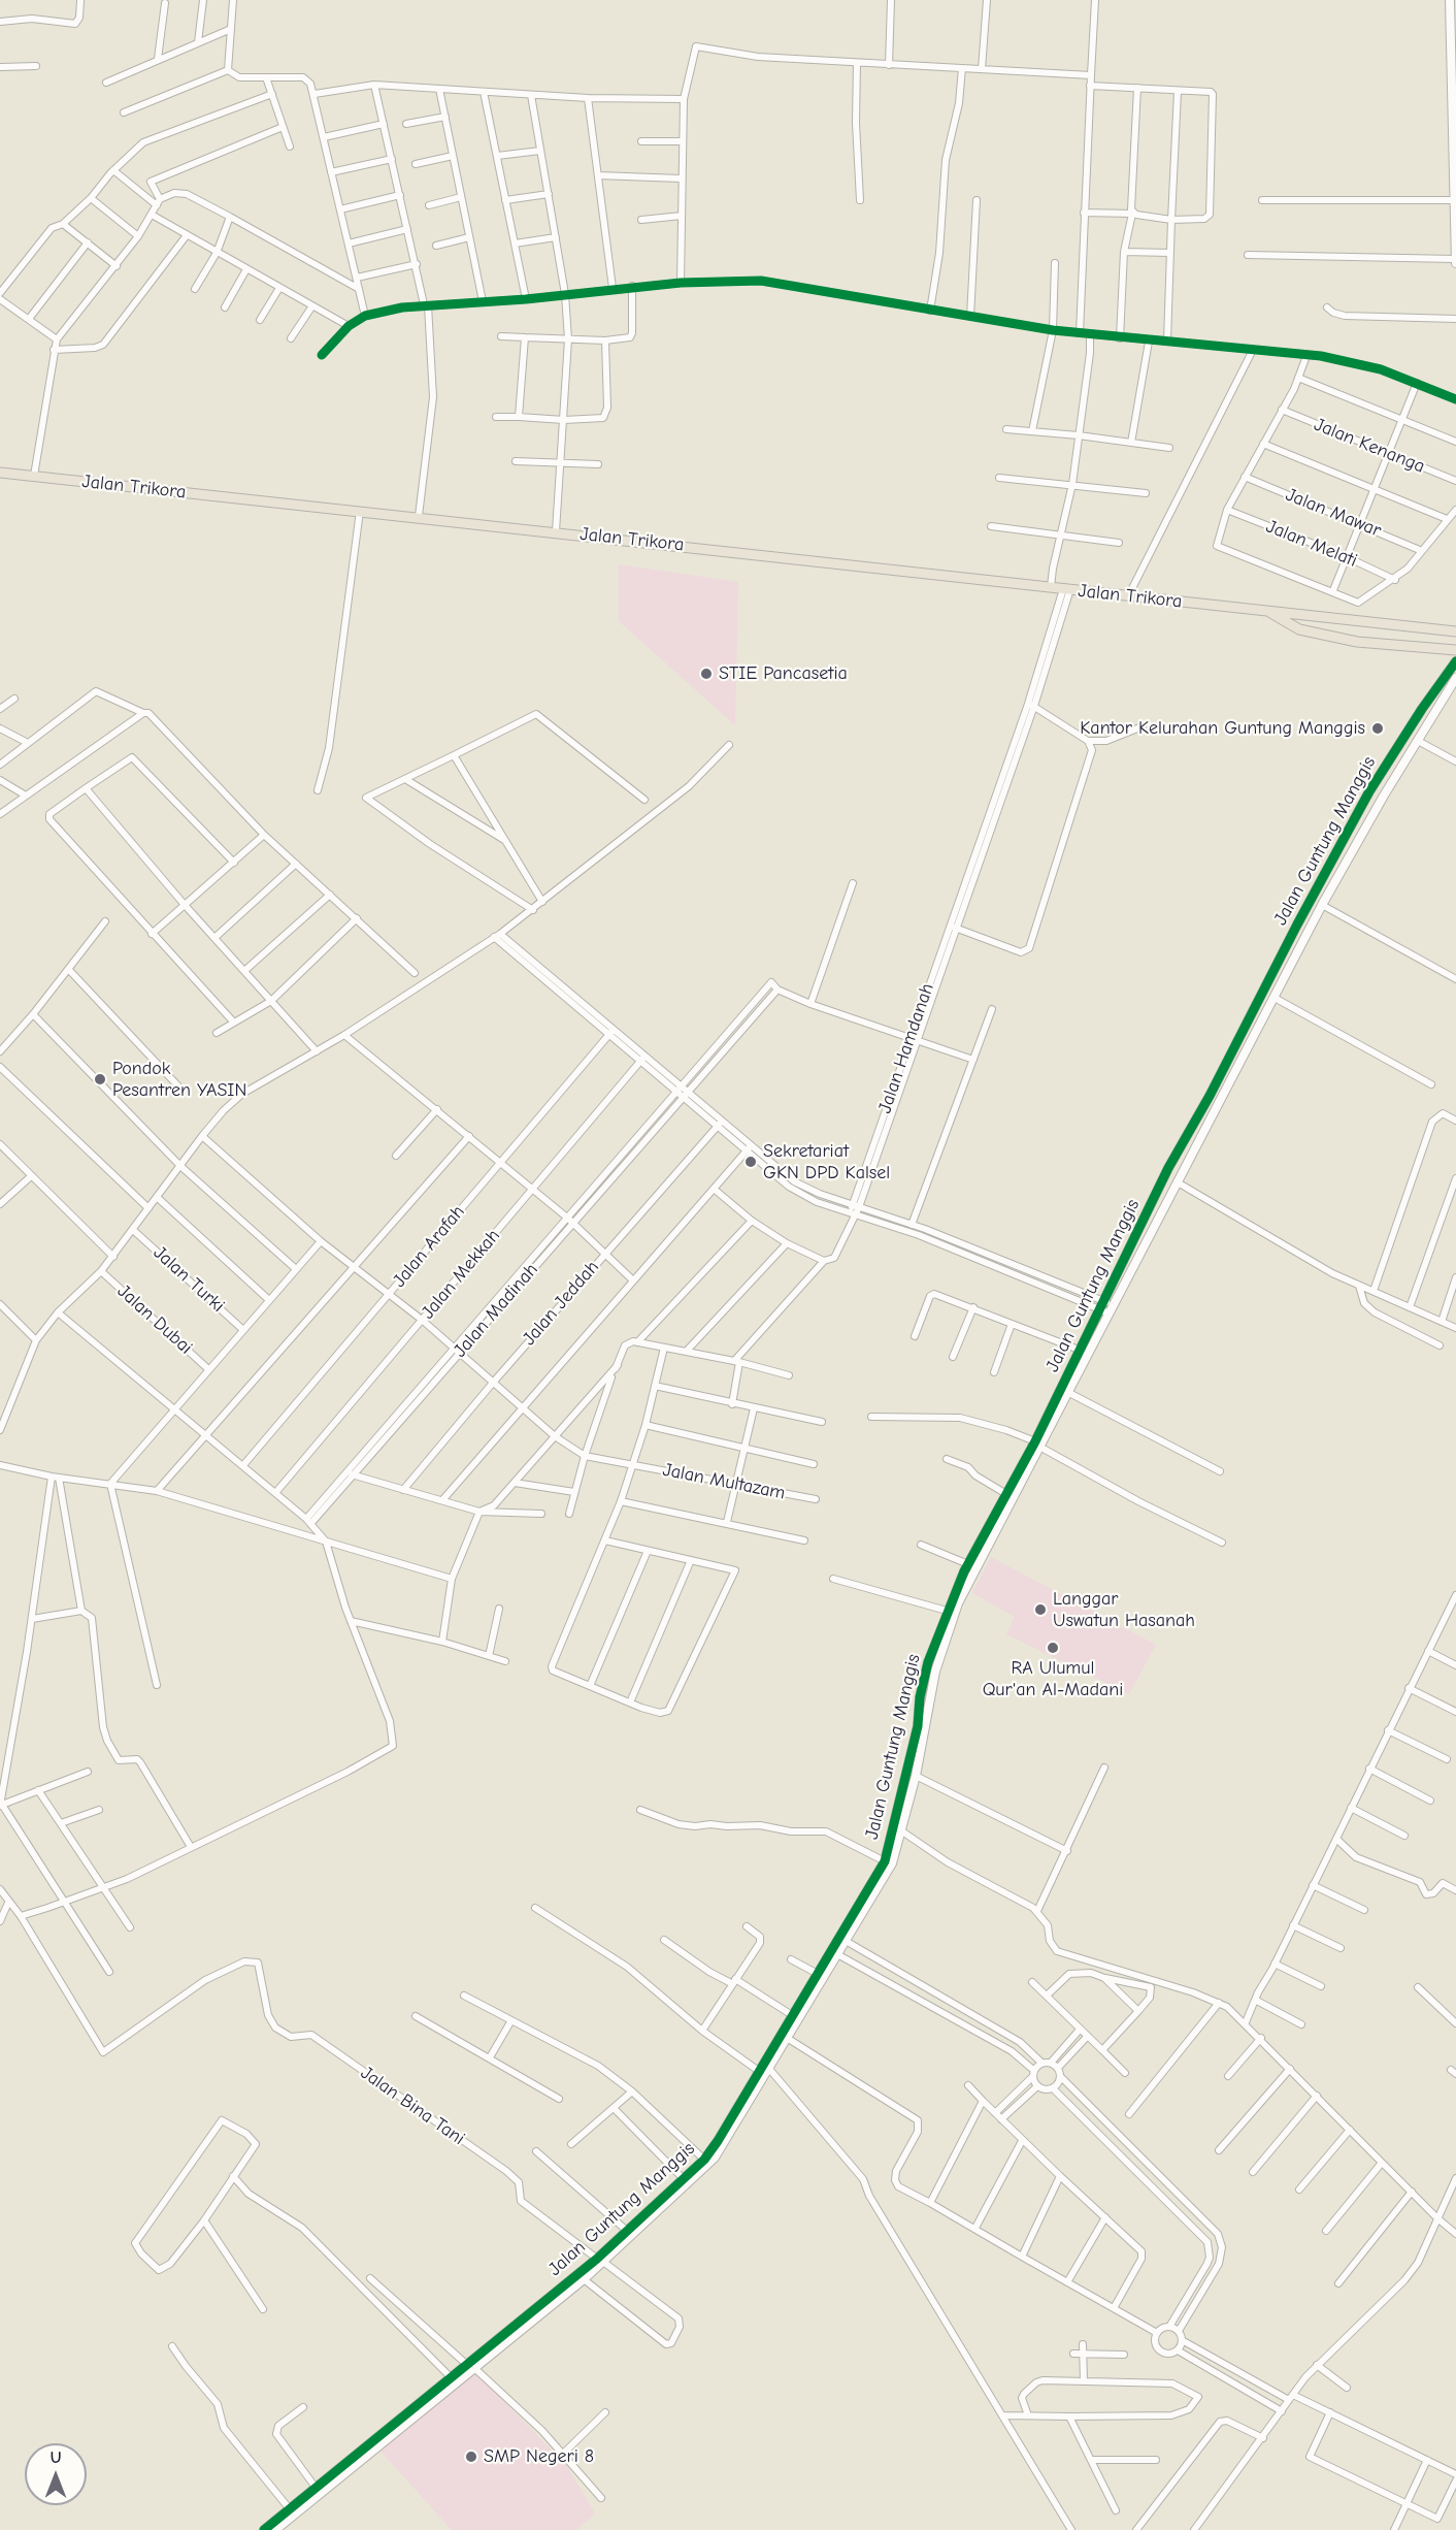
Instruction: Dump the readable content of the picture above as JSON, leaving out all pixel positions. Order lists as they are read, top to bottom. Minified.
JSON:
{"streets":{"main road":["Jalan Trikora"],"street":["Jalan Kenanga","Jalan Mawar","Jalan Melati","Jalan Guntung Manggis","Jalan Hamdanah","Jalan Arafah","Jalan Mekkah","Jalan Turki","Jalan Jeddah","Jalan Madinah","Jalan Dubai","Jalan Multazam","Jalan Bina Tani"]},"crossings":[["Jalan Trikora","Jalan Hamdanah"],["Jalan Guntung Manggis","Jalan Bina Tani"]],"places":["STIE Pancasetia","Kantor Kelurahan Guntung Manggis","Pondok Pesantren YASIN","Sekretariat GKN DPD Kalsel","Langgar Uswatun Hasanah","RA Ulumul Qur'an Al-Madani","SMP Negeri 8"],"north":"top"}
